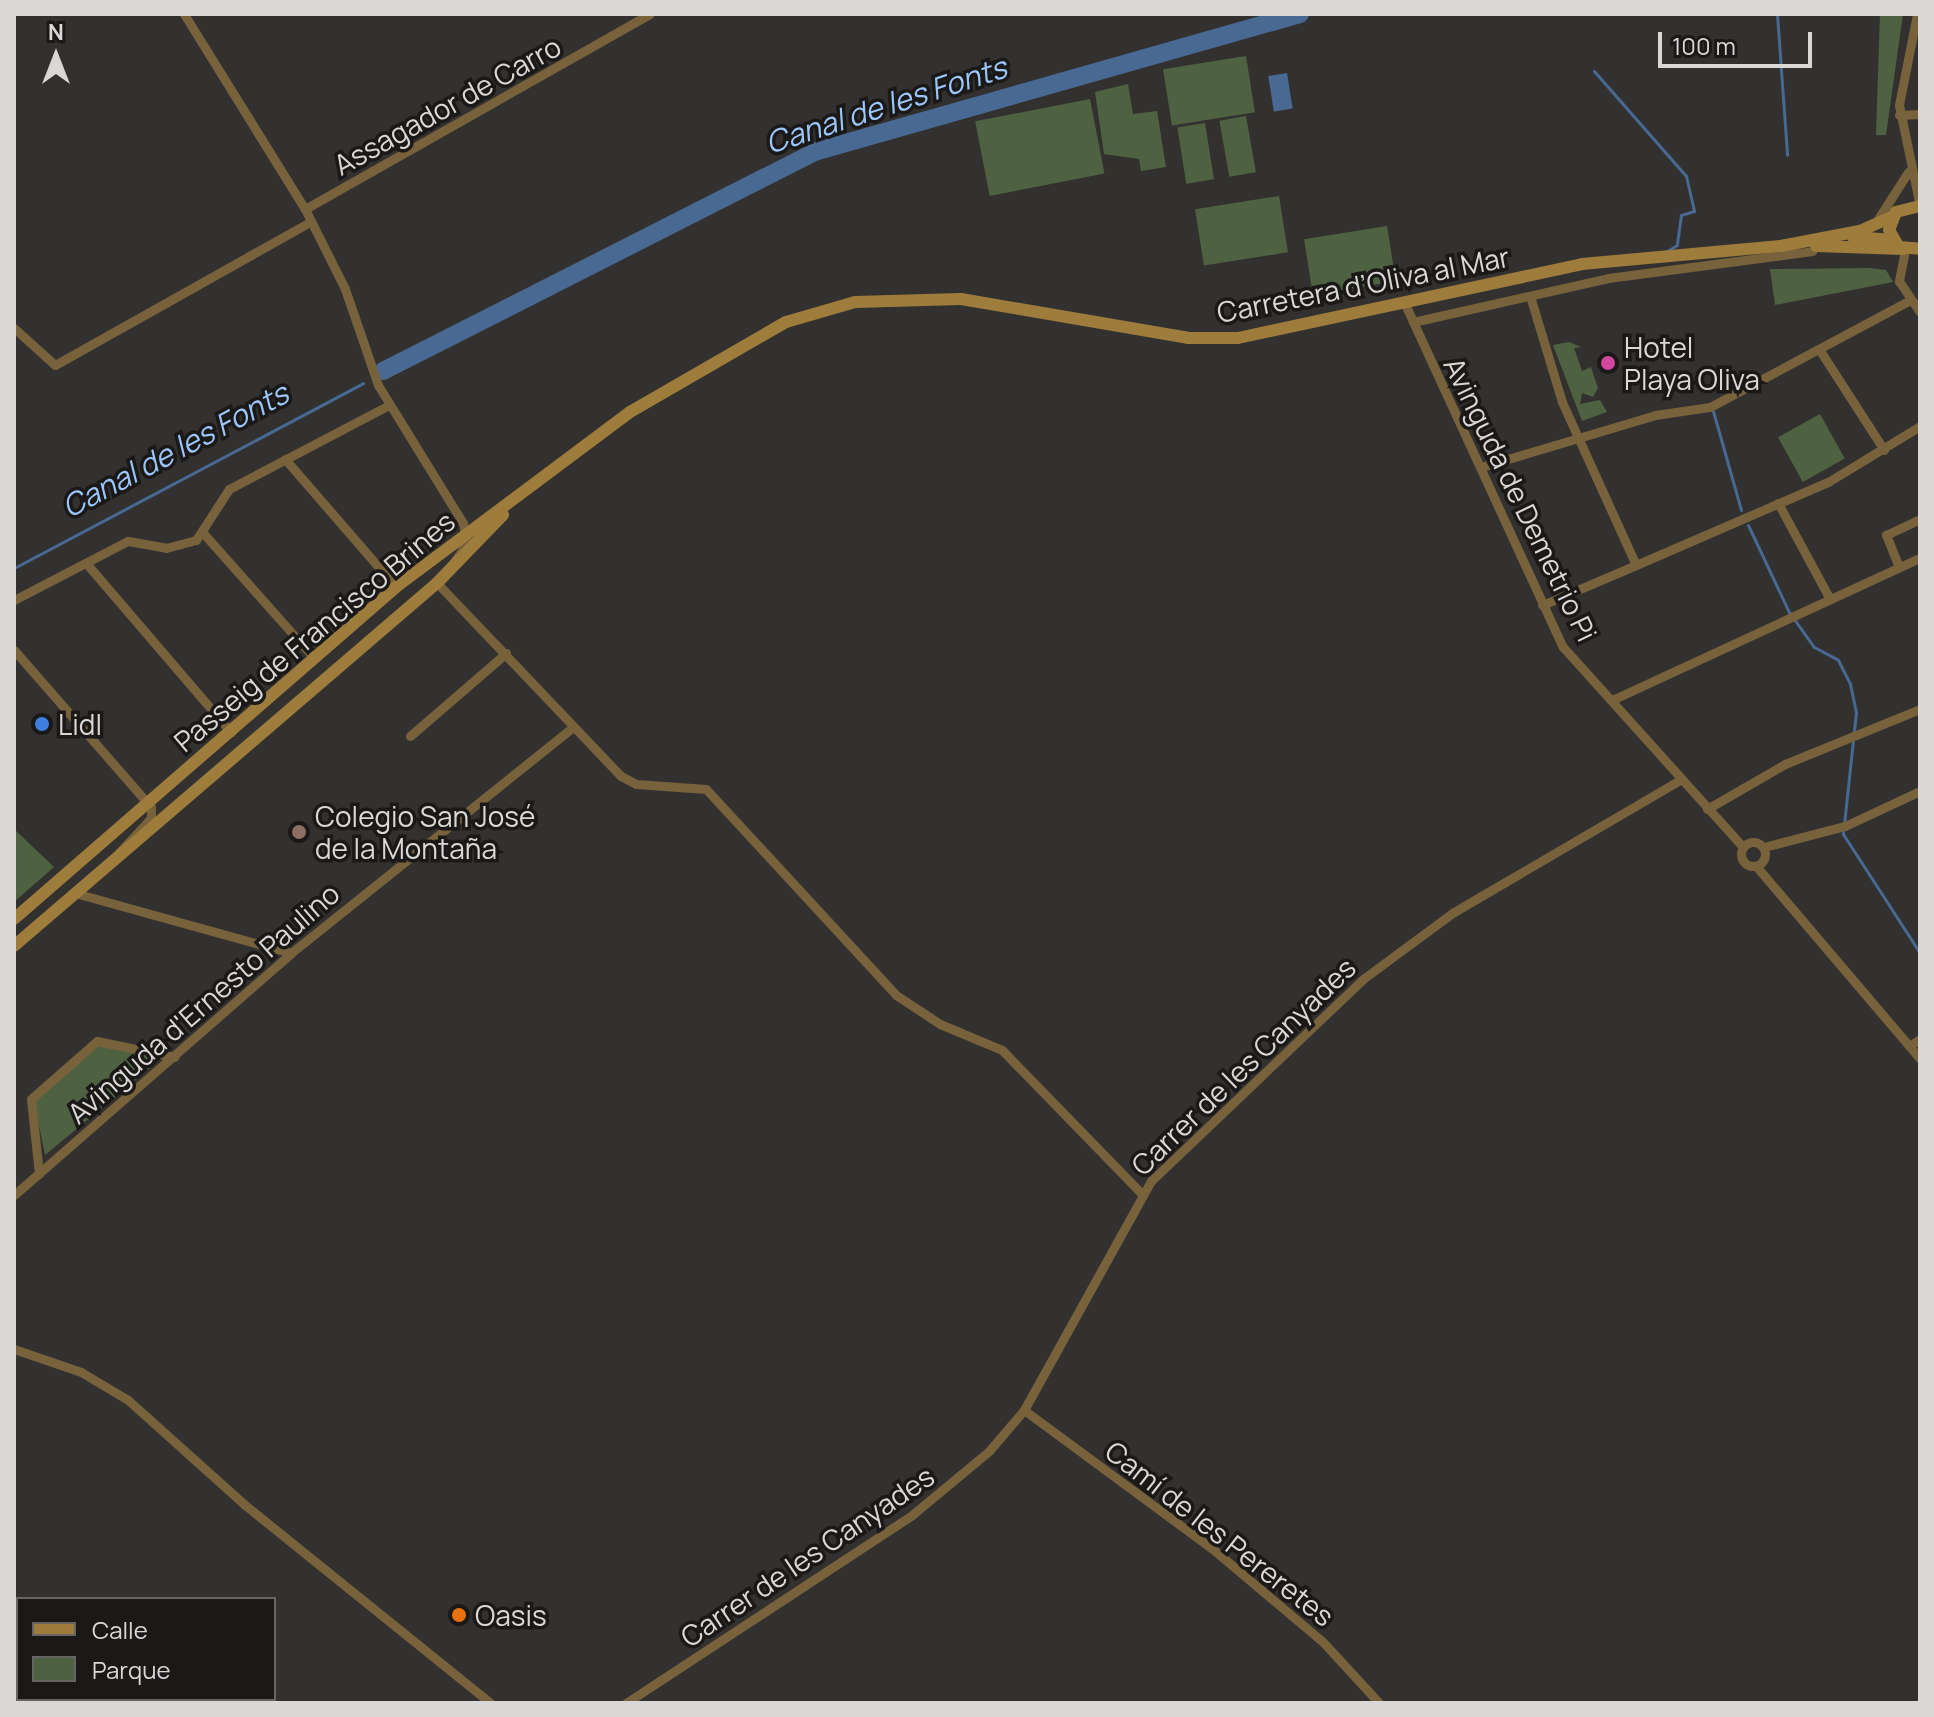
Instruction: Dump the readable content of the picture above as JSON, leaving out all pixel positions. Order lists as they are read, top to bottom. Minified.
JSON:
{"streets":{"street":["Assagador de Carro","Carretera d’Oliva al Mar","Avinguda de Demetrio Pi","Passeig de Francisco Brines","Avinguda d'Ernesto Paulino","Carrer de les Canyades","Camí de les Pereretes"]},"crossings":[["Carretera d’Oliva al Mar","Avinguda de Demetrio Pi"],["Carretera d’Oliva al Mar","Passeig de Francisco Brines"],["Avinguda de Demetrio Pi","Carrer de les Canyades"],["Carrer de les Canyades","Camí de les Pereretes"]],"water":["Canal de les Fonts"],"places":["Hotel Playa Oliva","Lidl","Colegio San José de la Montaña","Oasis"],"legend":["Calle","Parque"],"scale_bar":"100 m","north":"top"}
